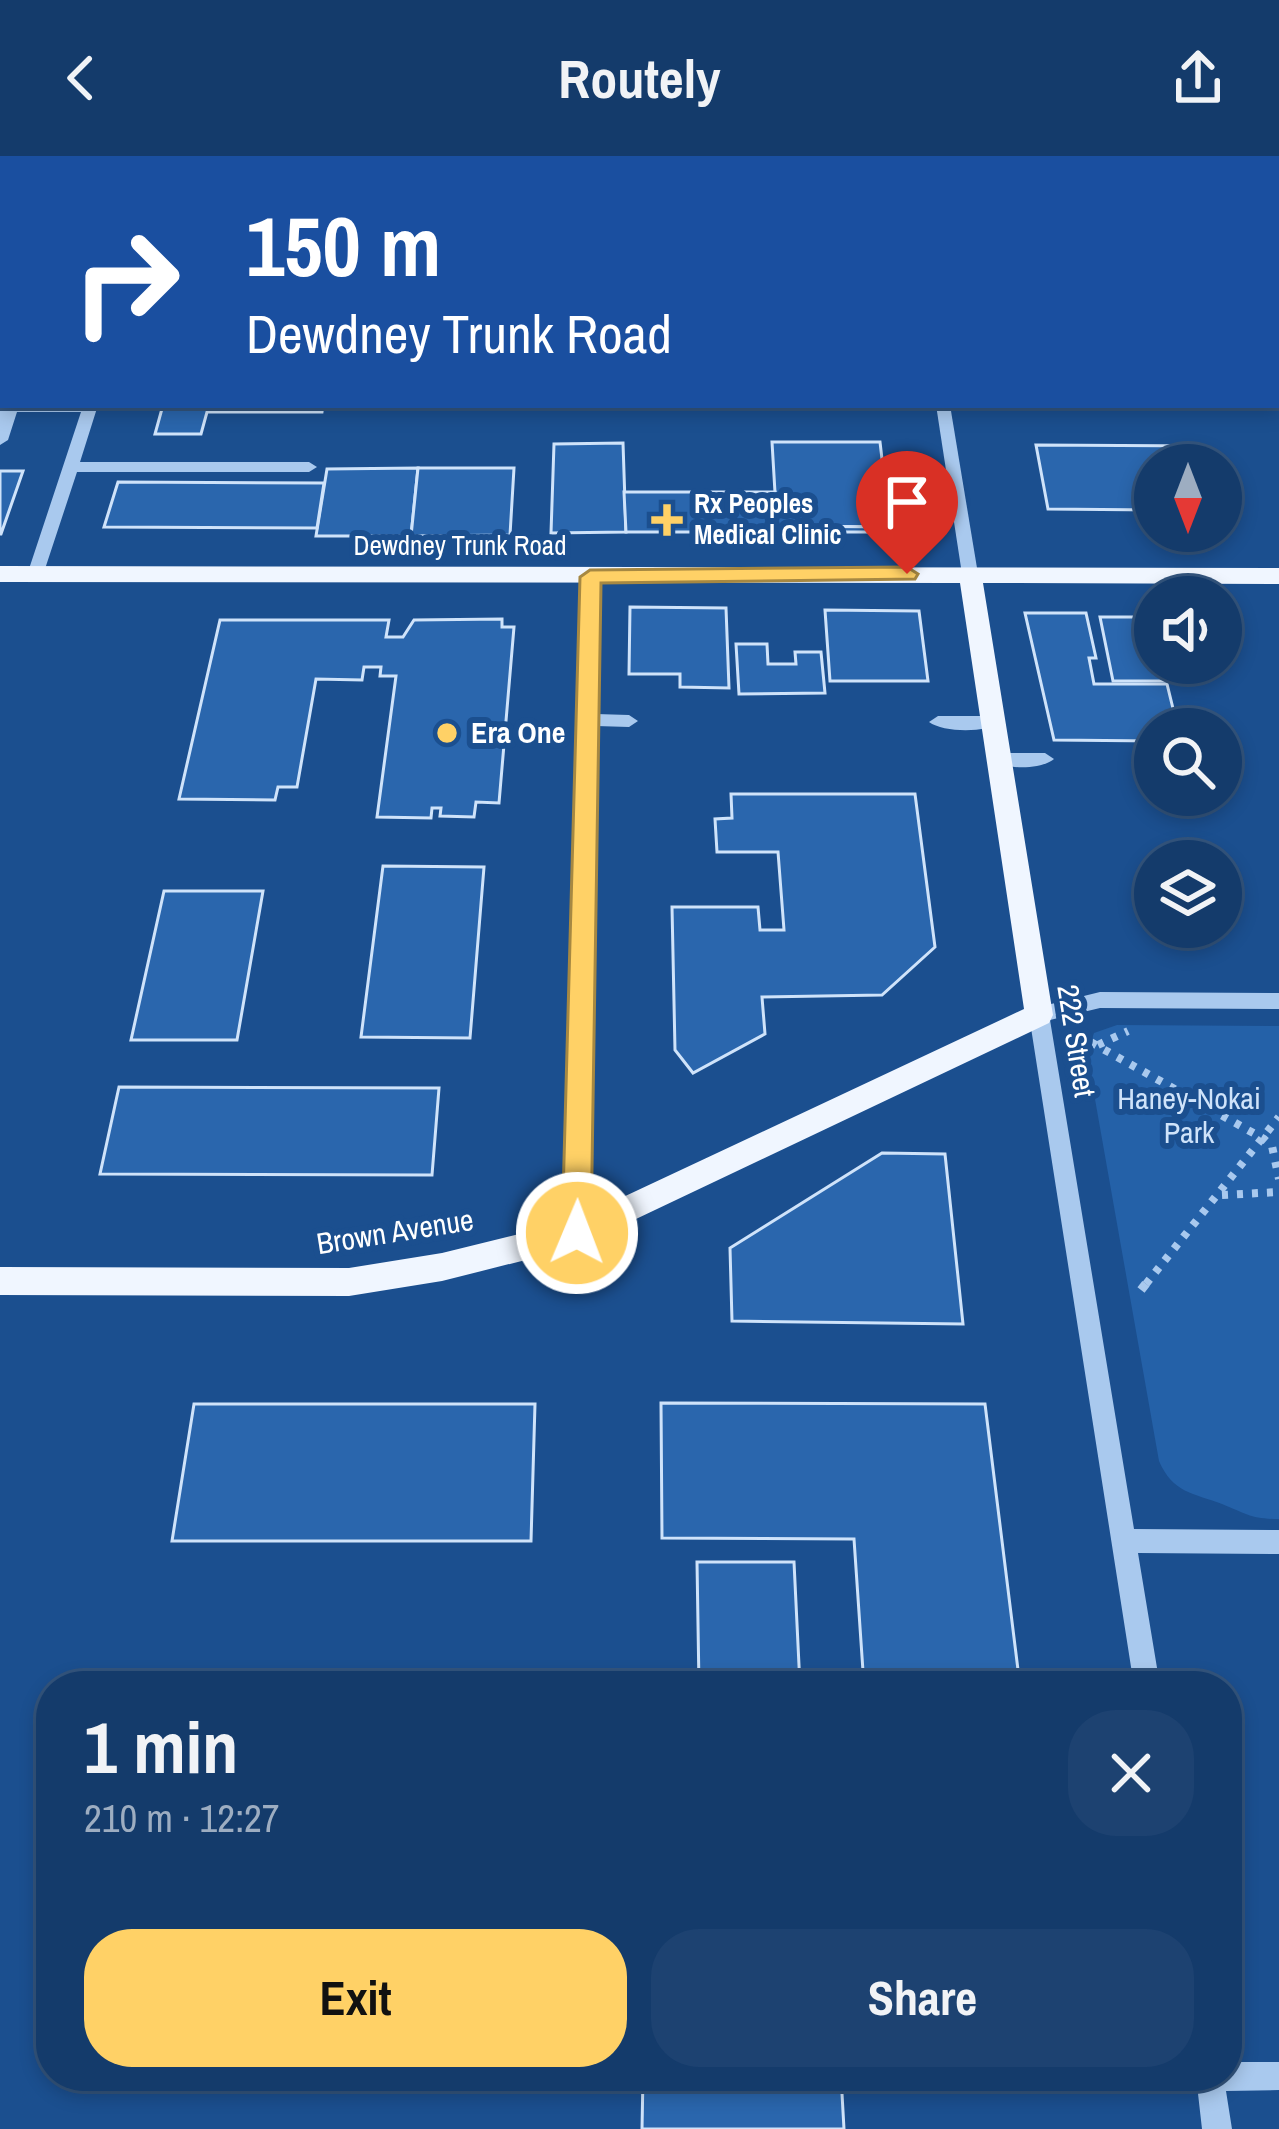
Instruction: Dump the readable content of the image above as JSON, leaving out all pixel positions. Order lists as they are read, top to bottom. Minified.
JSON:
{"streets":{"main road":["Dewdney Trunk Road","222 Street","Brown Avenue"]},"crossings":[["Dewdney Trunk Road","222 Street"],["222 Street","Brown Avenue"]],"parks":["Haney-Nokai Park"],"places":{"health":["Rx Peoples Medical Clinic"],"other":["Era One"]},"north":"bottom","page":{"header":"Routely","turn":["150 m","Dewdney Trunk Road"],"heading":["1 min","210 m · 12:27"],"buttons":["Exit","Share"]}}
